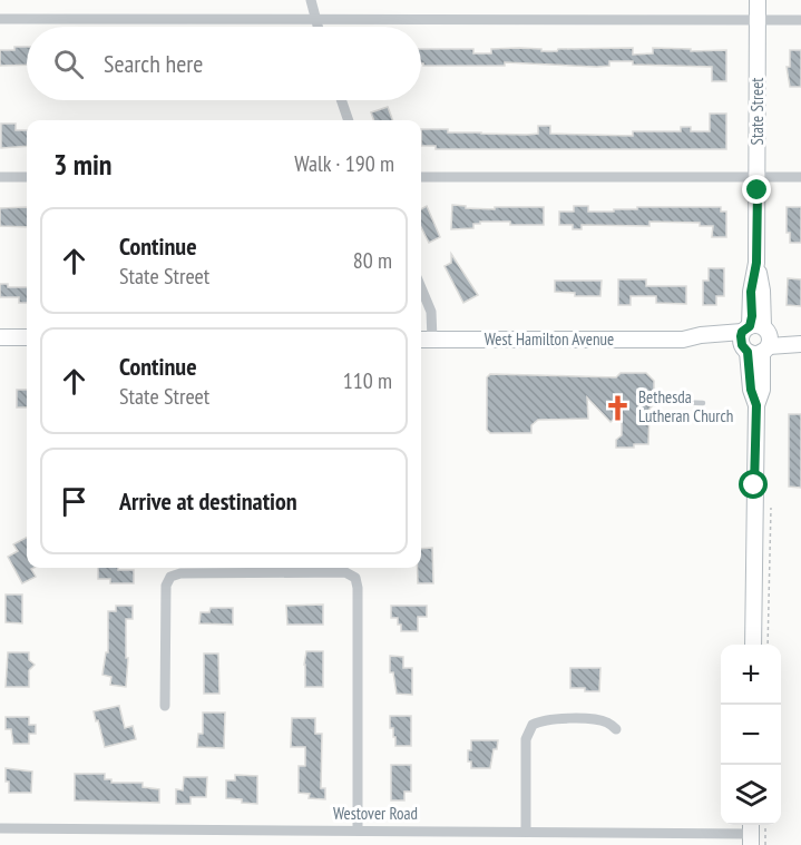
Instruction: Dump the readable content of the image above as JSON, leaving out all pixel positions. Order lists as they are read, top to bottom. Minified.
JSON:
{"streets":{"main road":["State Street","West Hamilton Avenue"],"street":["Westover Road"]},"crossings":[["State Street","West Hamilton Avenue"]],"places":{"church":["Bethesda Lutheran Church"]},"page":{"search":"Search here","heading":["3 min","Walk · 190 m"],"list":[["Continue","State Street","80 m"],["Continue","State Street","110 m"],"Arrive at destination"],"map_buttons":["+","−"]}}
